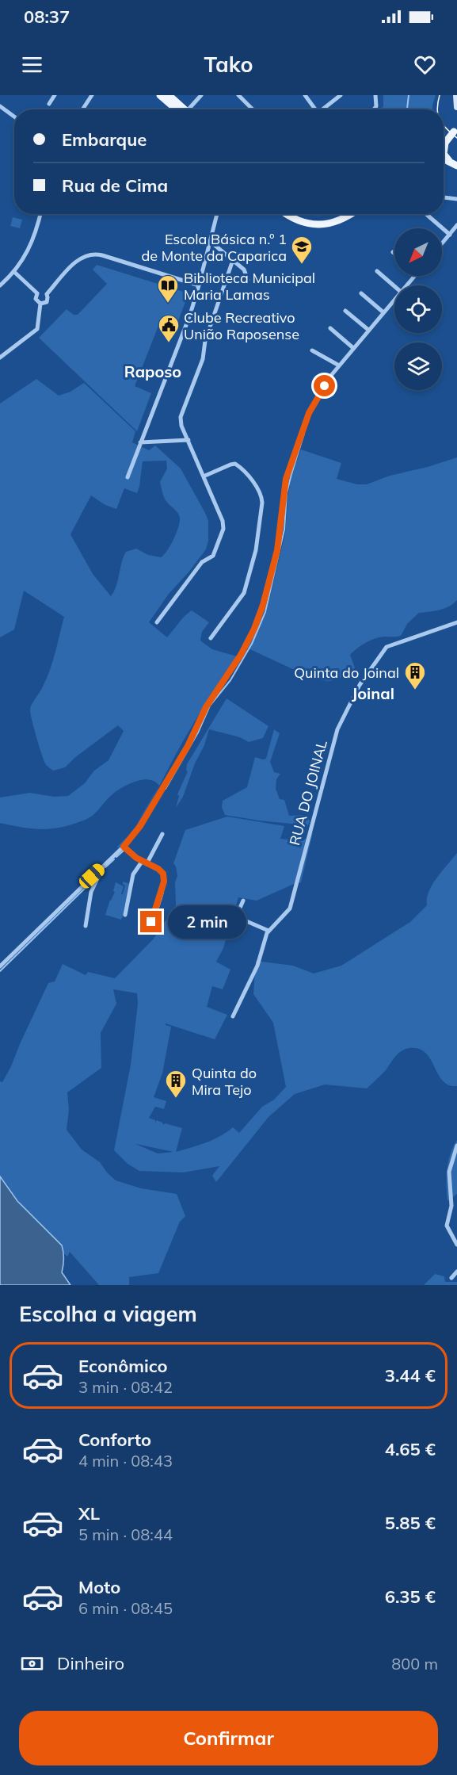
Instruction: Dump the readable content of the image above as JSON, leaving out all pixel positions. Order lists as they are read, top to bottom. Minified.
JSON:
{"streets":{"street":["RUA DO JOINAL"]},"districts":["Raposo","Joinal"],"places":{"school or university":["Escola Básica n.º 1 de Monte da Caparica"],"library":["Biblioteca Municipal Maria Lamas"],"public building":["Clube Recreativo União Raposense"],"building":["Quinta do Joinal","Quinta do Mira Tejo"]},"north":"bottom left","page":{"status":"08:37","header":"Tako","banner":["Embarque","Rua de Cima"],"bubble":"2 min","heading":"Escolha a viagem","list":[{"name":"Econômico","note":"3 min · 08:42","value":"3.44 €"},{"name":"Conforto","note":"4 min · 08:43","value":"4.65 €"},{"name":"XL","note":"5 min · 08:44","value":"5.85 €"},{"name":"Moto","note":"6 min · 08:45","value":"6.35 €"}],"pay":["Dinheiro","800 m"],"buttons":"Confirmar"}}
